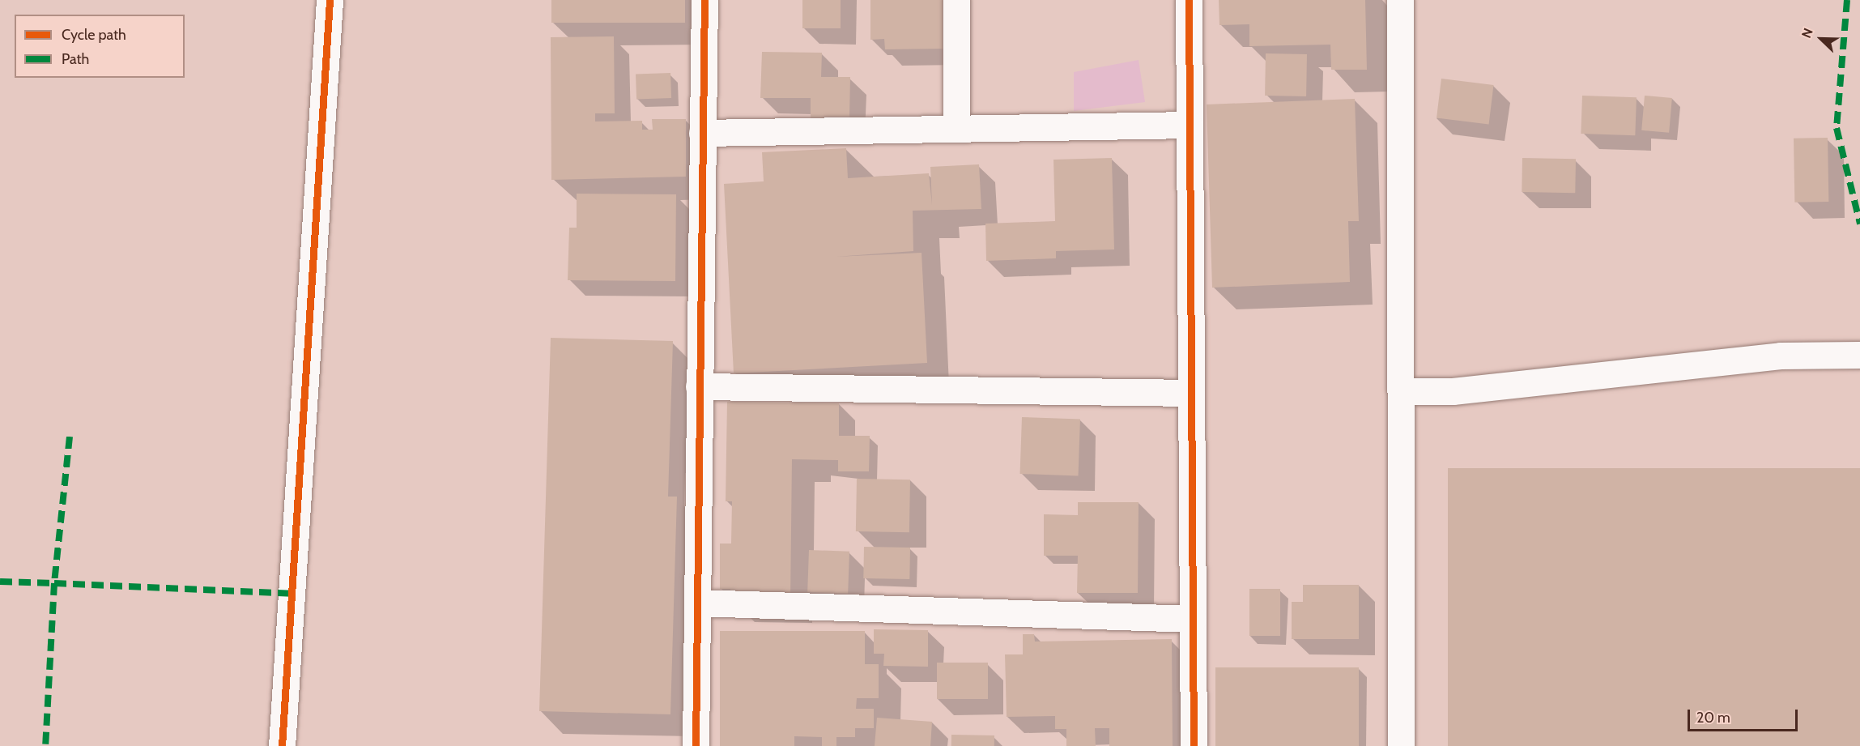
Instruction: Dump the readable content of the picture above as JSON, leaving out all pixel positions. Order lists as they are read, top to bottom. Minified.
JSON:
{"legend":["Cycle path","Path"],"scale_bar":"20 m","north":"top left"}
